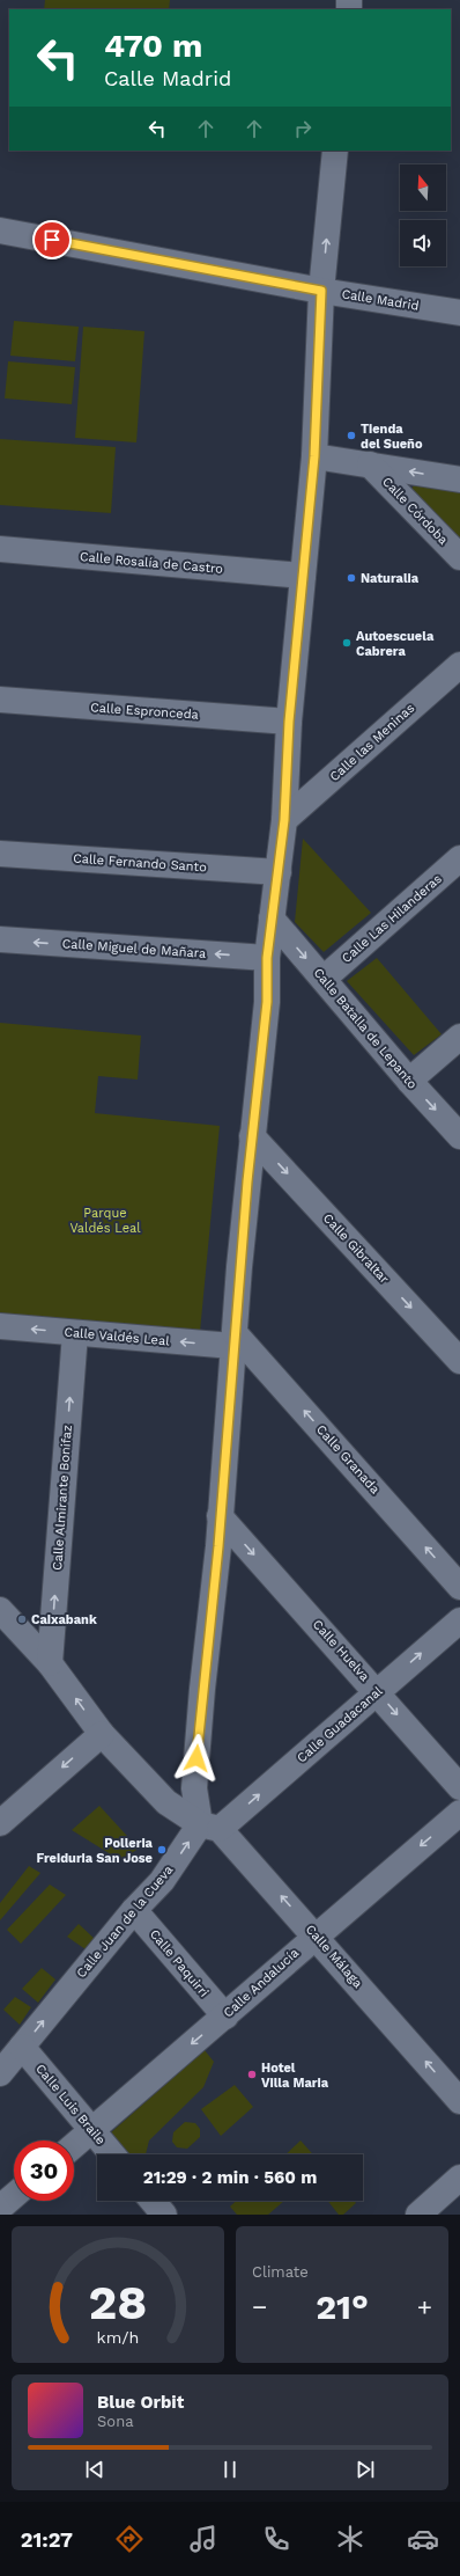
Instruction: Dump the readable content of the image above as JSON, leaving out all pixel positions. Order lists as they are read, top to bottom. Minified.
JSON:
{"streets":{"street":["Calle Madrid","Calle Córdoba","Calle Rosalía de Castro","Calle Espronceda","Calle las Meninas","Calle Fernando Santo","Calle Las Hilanderas","Calle Miguel de Mañara","Calle Batalla de Lepanto","Calle Gibraltar","Calle Valdés Leal","Calle Granada","Calle Almirante Bonifaz","Calle Huelva","Calle Guadacanal","Calle Juan de la Cueva","Calle Málaga","Calle Paquirri","Calle Andalucía","Calle Luis Braile"]},"crossings":[["Calle Las Hilanderas","Calle Batalla de Lepanto"],["Calle Valdés Leal","Calle Granada"],["Calle Valdés Leal","Calle Almirante Bonifaz"],["Calle Huelva","Calle Guadacanal"],["Calle Guadacanal","Calle Juan de la Cueva"],["Calle Guadacanal","Calle Málaga"],["Calle Juan de la Cueva","Calle Málaga"],["Calle Juan de la Cueva","Calle Paquirri"],["Calle Juan de la Cueva","Calle Luis Braile"],["Calle Málaga","Calle Andalucía"],["Calle Paquirri","Calle Andalucía"],["Calle Andalucía","Calle Luis Braile"]],"one_way":["Calle Miguel de Mañara","Calle Batalla de Lepanto","Calle Gibraltar","Calle Valdés Leal","Calle Granada","Calle Huelva","Calle Guadacanal","Calle Málaga","Calle Andalucía"],"parks":["Parque Valdés Leal"],"places":["Tienda del Sueño","Naturalia","Autoescuela Cabrera","Caixabank","Polleria Freiduria San Jose","Hotel Villa Maria"],"north":"top","page":{"turn":["470 m","Calle Madrid"],"limit":"30","trip":"21:29 · 2 min · 560 m","tile":"Climate","heat":["−","21°","+"],"song":["Blue Orbit","Sona"],"tabs":"21:27","gauge":["28","km/h"]}}
